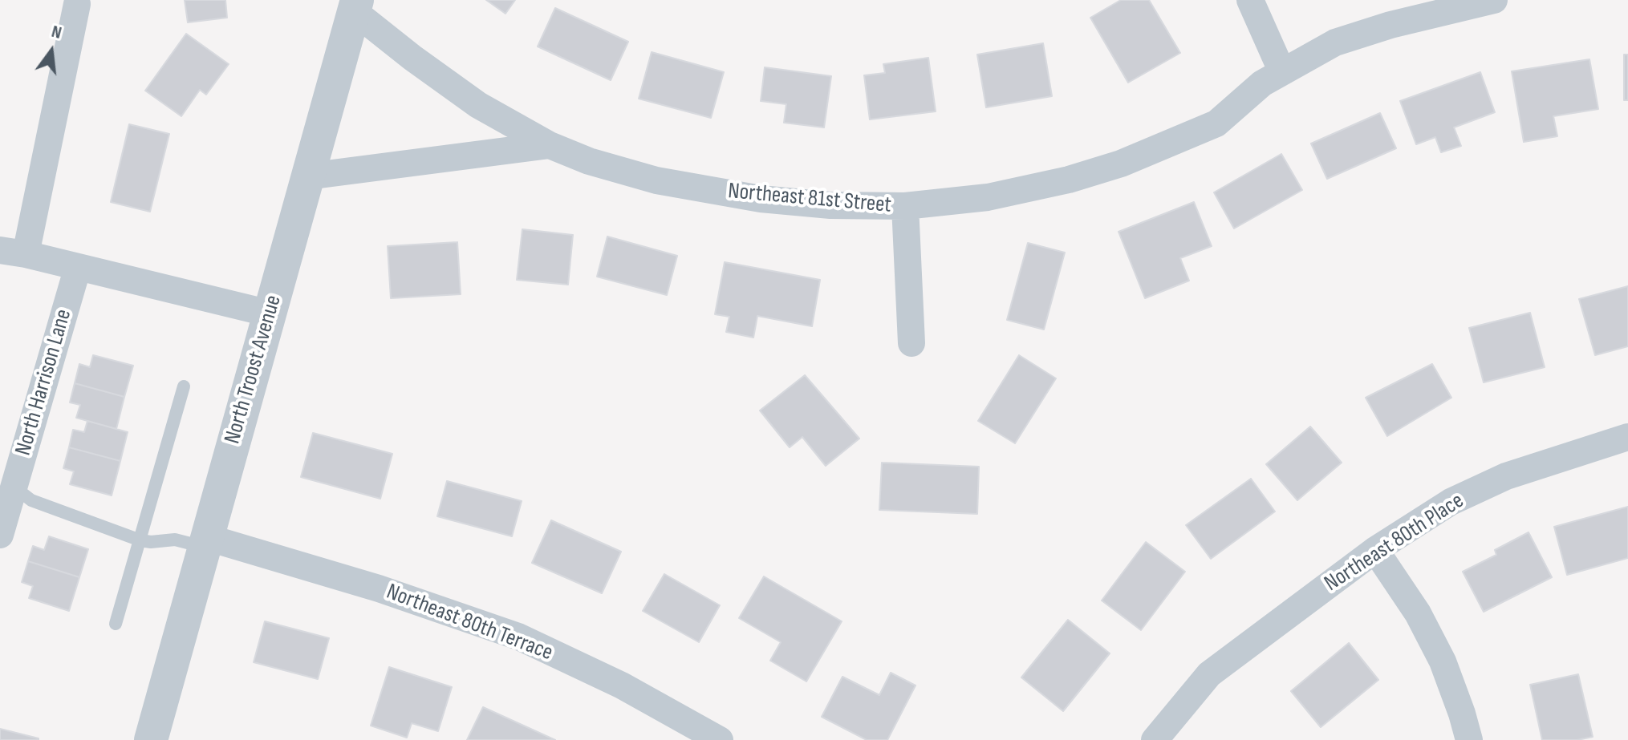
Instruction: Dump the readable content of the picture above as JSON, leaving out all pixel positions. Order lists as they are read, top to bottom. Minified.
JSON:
{"streets":{"street":["Northeast 81st Street","North Troost Avenue","North Harrison Lane","Northeast 80th Place","Northeast 80th Terrace"]},"crossings":[["Northeast 81st Street","North Troost Avenue"],["North Troost Avenue","Northeast 80th Terrace"]],"north":"top"}
